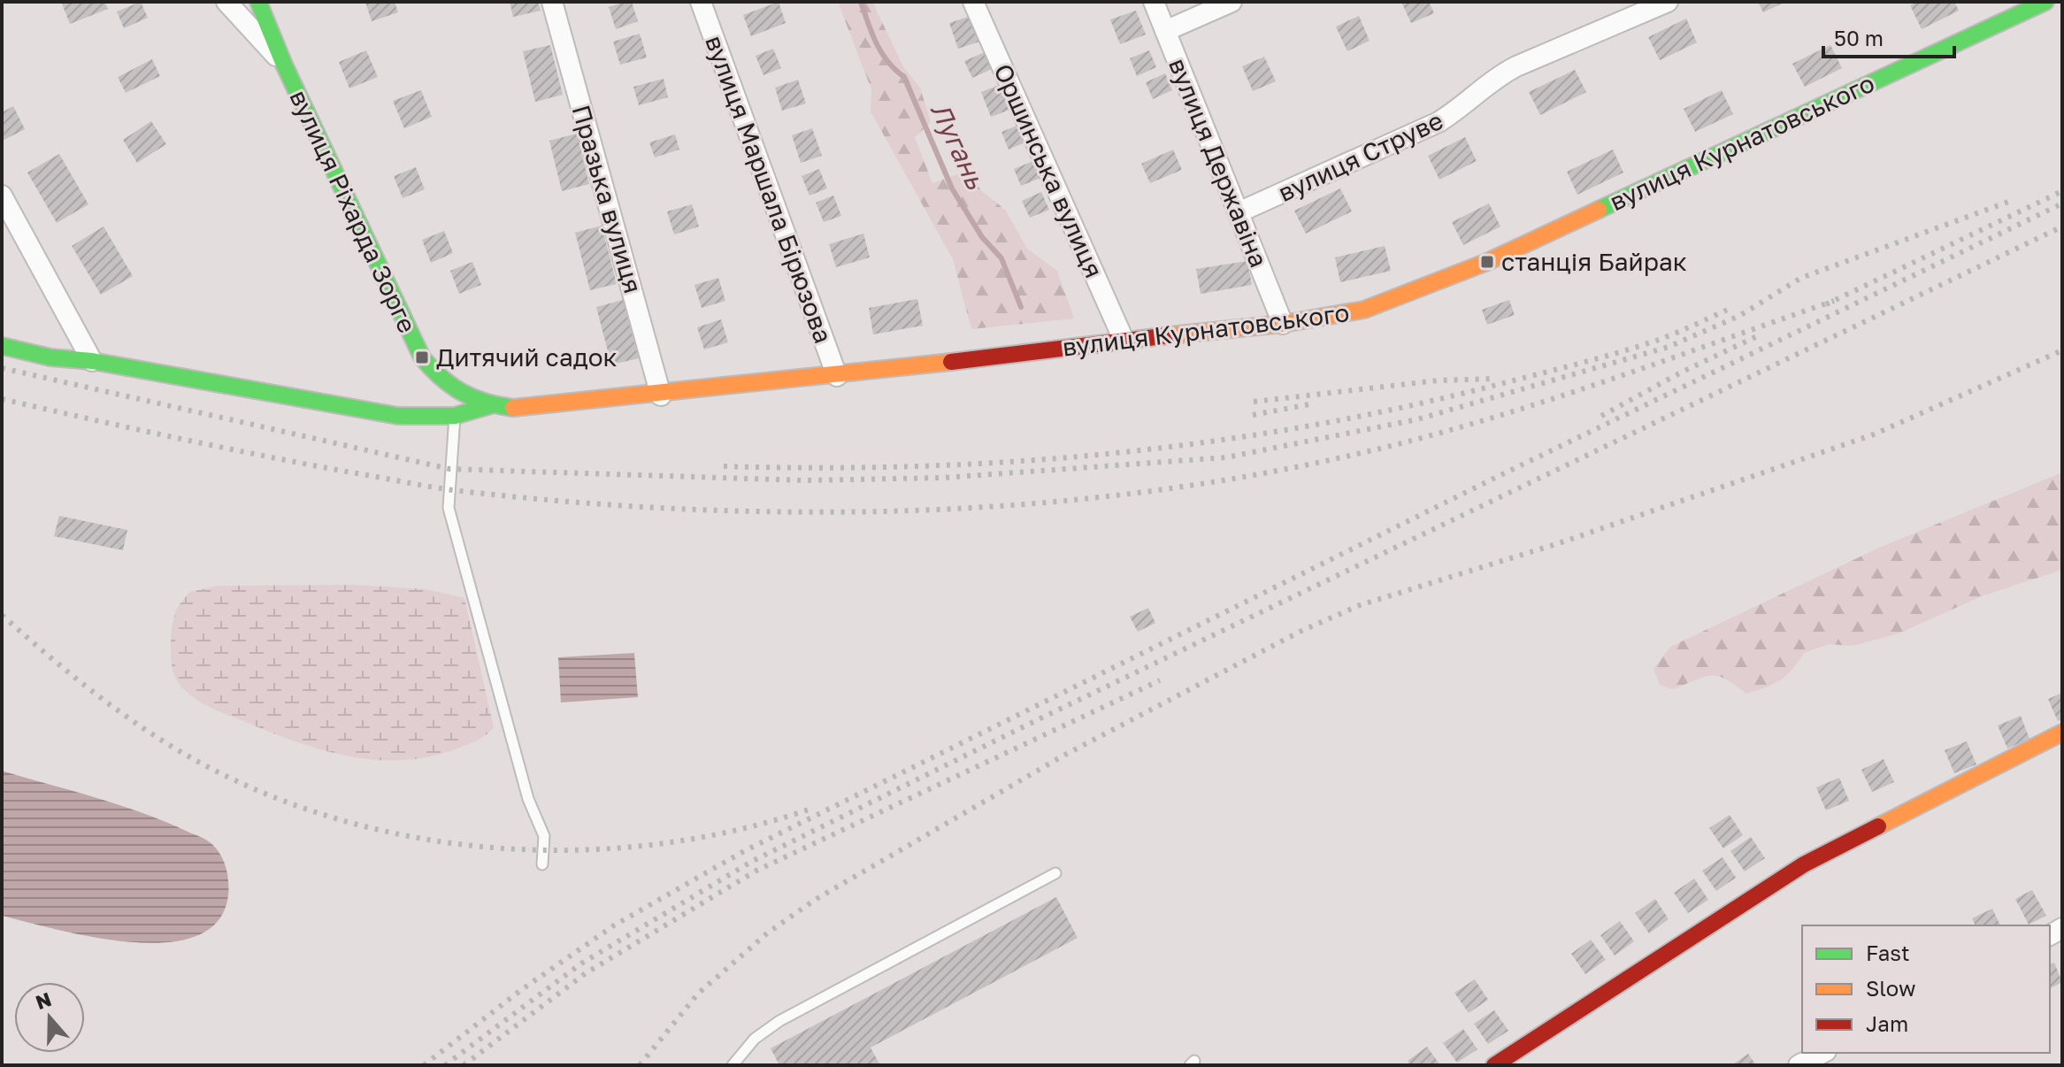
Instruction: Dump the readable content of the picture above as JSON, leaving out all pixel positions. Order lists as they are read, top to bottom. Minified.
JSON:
{"streets":{"street":["вулиця Курнатовського","вулиця Струве","вулиця Державіна","Оршинська вулиця","вулиця Маршала Бірюзова","Празька вулиця","вулиця Ріхарда Зорге"]},"crossings":[["вулиця Курнатовського","вулиця Державіна"],["вулиця Курнатовського","Оршинська вулиця"],["вулиця Курнатовського","вулиця Маршала Бірюзова"],["вулиця Курнатовського","Празька вулиця"],["вулиця Курнатовського","вулиця Ріхарда Зорге"],["вулиця Струве","вулиця Державіна"]],"water":["Лугань"],"places":{"transit":["станція Байрак","Дитячий садок"]},"legend":["Fast","Slow","Jam"],"scale_bar":"50 m","north":"top"}
